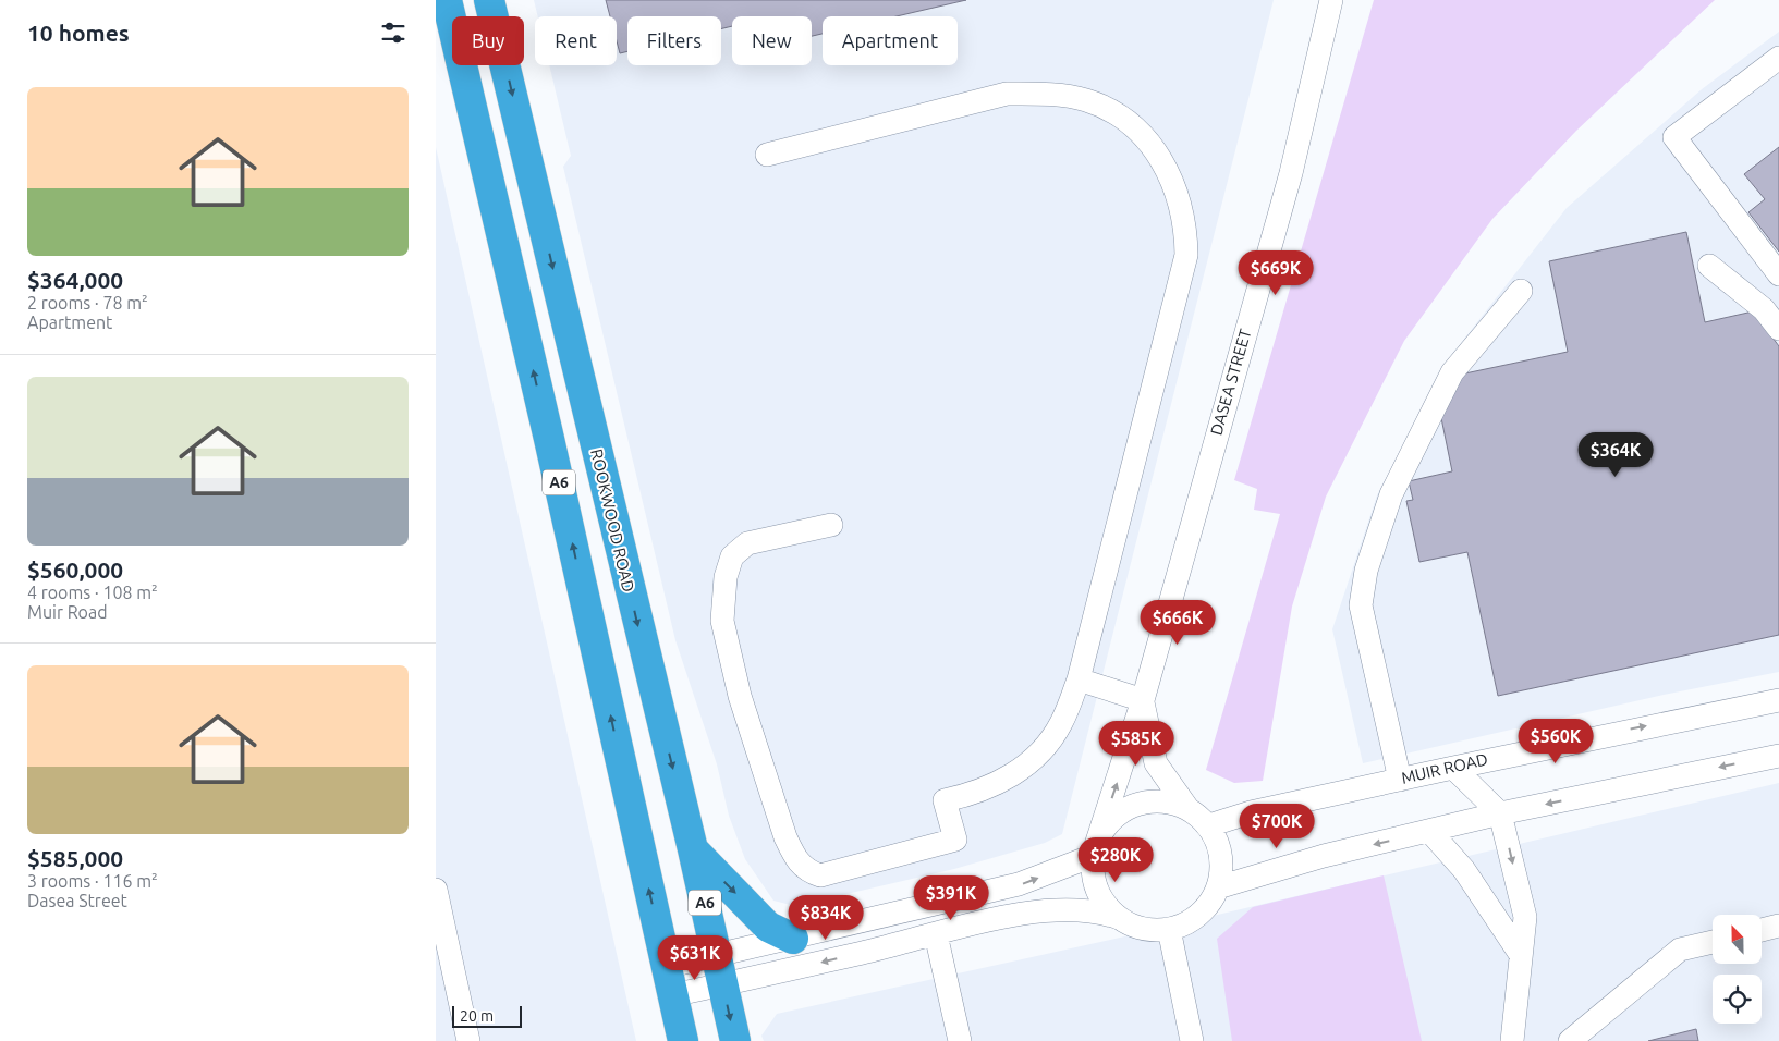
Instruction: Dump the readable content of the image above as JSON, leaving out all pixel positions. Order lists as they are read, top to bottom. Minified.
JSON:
{"streets":{"highway":["A6","ROOKWOOD ROAD"],"street":["DASEA STREET","MUIR ROAD"]},"crossings":[["DASEA STREET","MUIR ROAD"]],"scale_bar":"20 m","north":"top","page":{"heading":"10 homes","chip":["Buy","Rent","Filters","New","Apartment"],"list":[{"name":"$364,000","note":"2 rooms · 78 m² · Apartment"},{"name":"$560,000","note":"4 rooms · 108 m² · Muir Road"},{"name":"$585,000","note":"3 rooms · 116 m² · Dasea Street"}],"price":["$669K","$364K","$666K","$560K","$585K","$700K","$280K","$391K","$834K","$631K"],"scale":"20 m"}}
